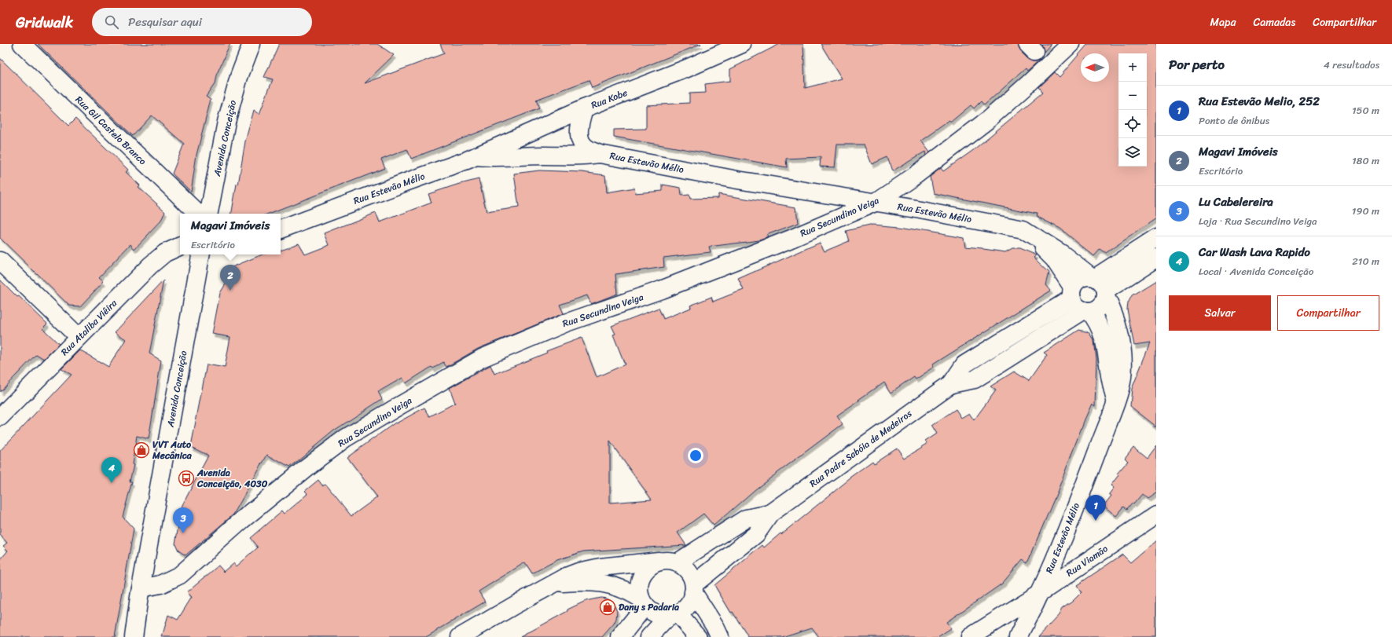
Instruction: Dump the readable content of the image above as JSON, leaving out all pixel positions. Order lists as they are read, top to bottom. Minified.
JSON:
{"streets":{"street":["Rua Kobe","Rua Gil Castelo Branco","Avenida Conceição","Rua Estevão Mélio","Rua Secundino Veiga","Rua Ataliba Viêira","Rua Padre Sabóia de Medeiros","Rua Viamão"]},"crossings":[["Rua Kobe","Rua Estevão Mélio"],["Avenida Conceição","Rua Secundino Veiga"],["Rua Estevão Mélio","Rua Secundino Veiga"],["Rua Estevão Mélio","Rua Padre Sabóia de Medeiros"],["Rua Estevão Mélio","Rua Viamão"]],"places":{"shop":["VVT Auto Mecânica","Dany s Padaria"],"bus stop":["Avenida Conceição, 4030"]},"north":"left","page":{"header":"Gridwalk","search":"Pesquisar aqui","nav":["Mapa","Camadas","Compartilhar"],"heading":["Por perto","4 resultados"],"map_buttons":["+","−"],"list":[{"mark":"1","name":"Rua Estevão Melio, 252","note":"Ponto de ônibus","value":"150 m"},{"mark":"2","name":"Magavi Imóveis","note":"Escritório","value":"180 m"},{"mark":"3","name":"Lu Cabelereira","note":"Loja · Rua Secundino Veiga","value":"190 m"},{"mark":"4","name":"Car Wash Lava Rapido","note":"Local · Avenida Conceição","value":"210 m"}],"popup":["Magavi Imóveis","Escritório"],"pins":["2","4","1","3"],"buttons":["Salvar","Compartilhar"]}}
